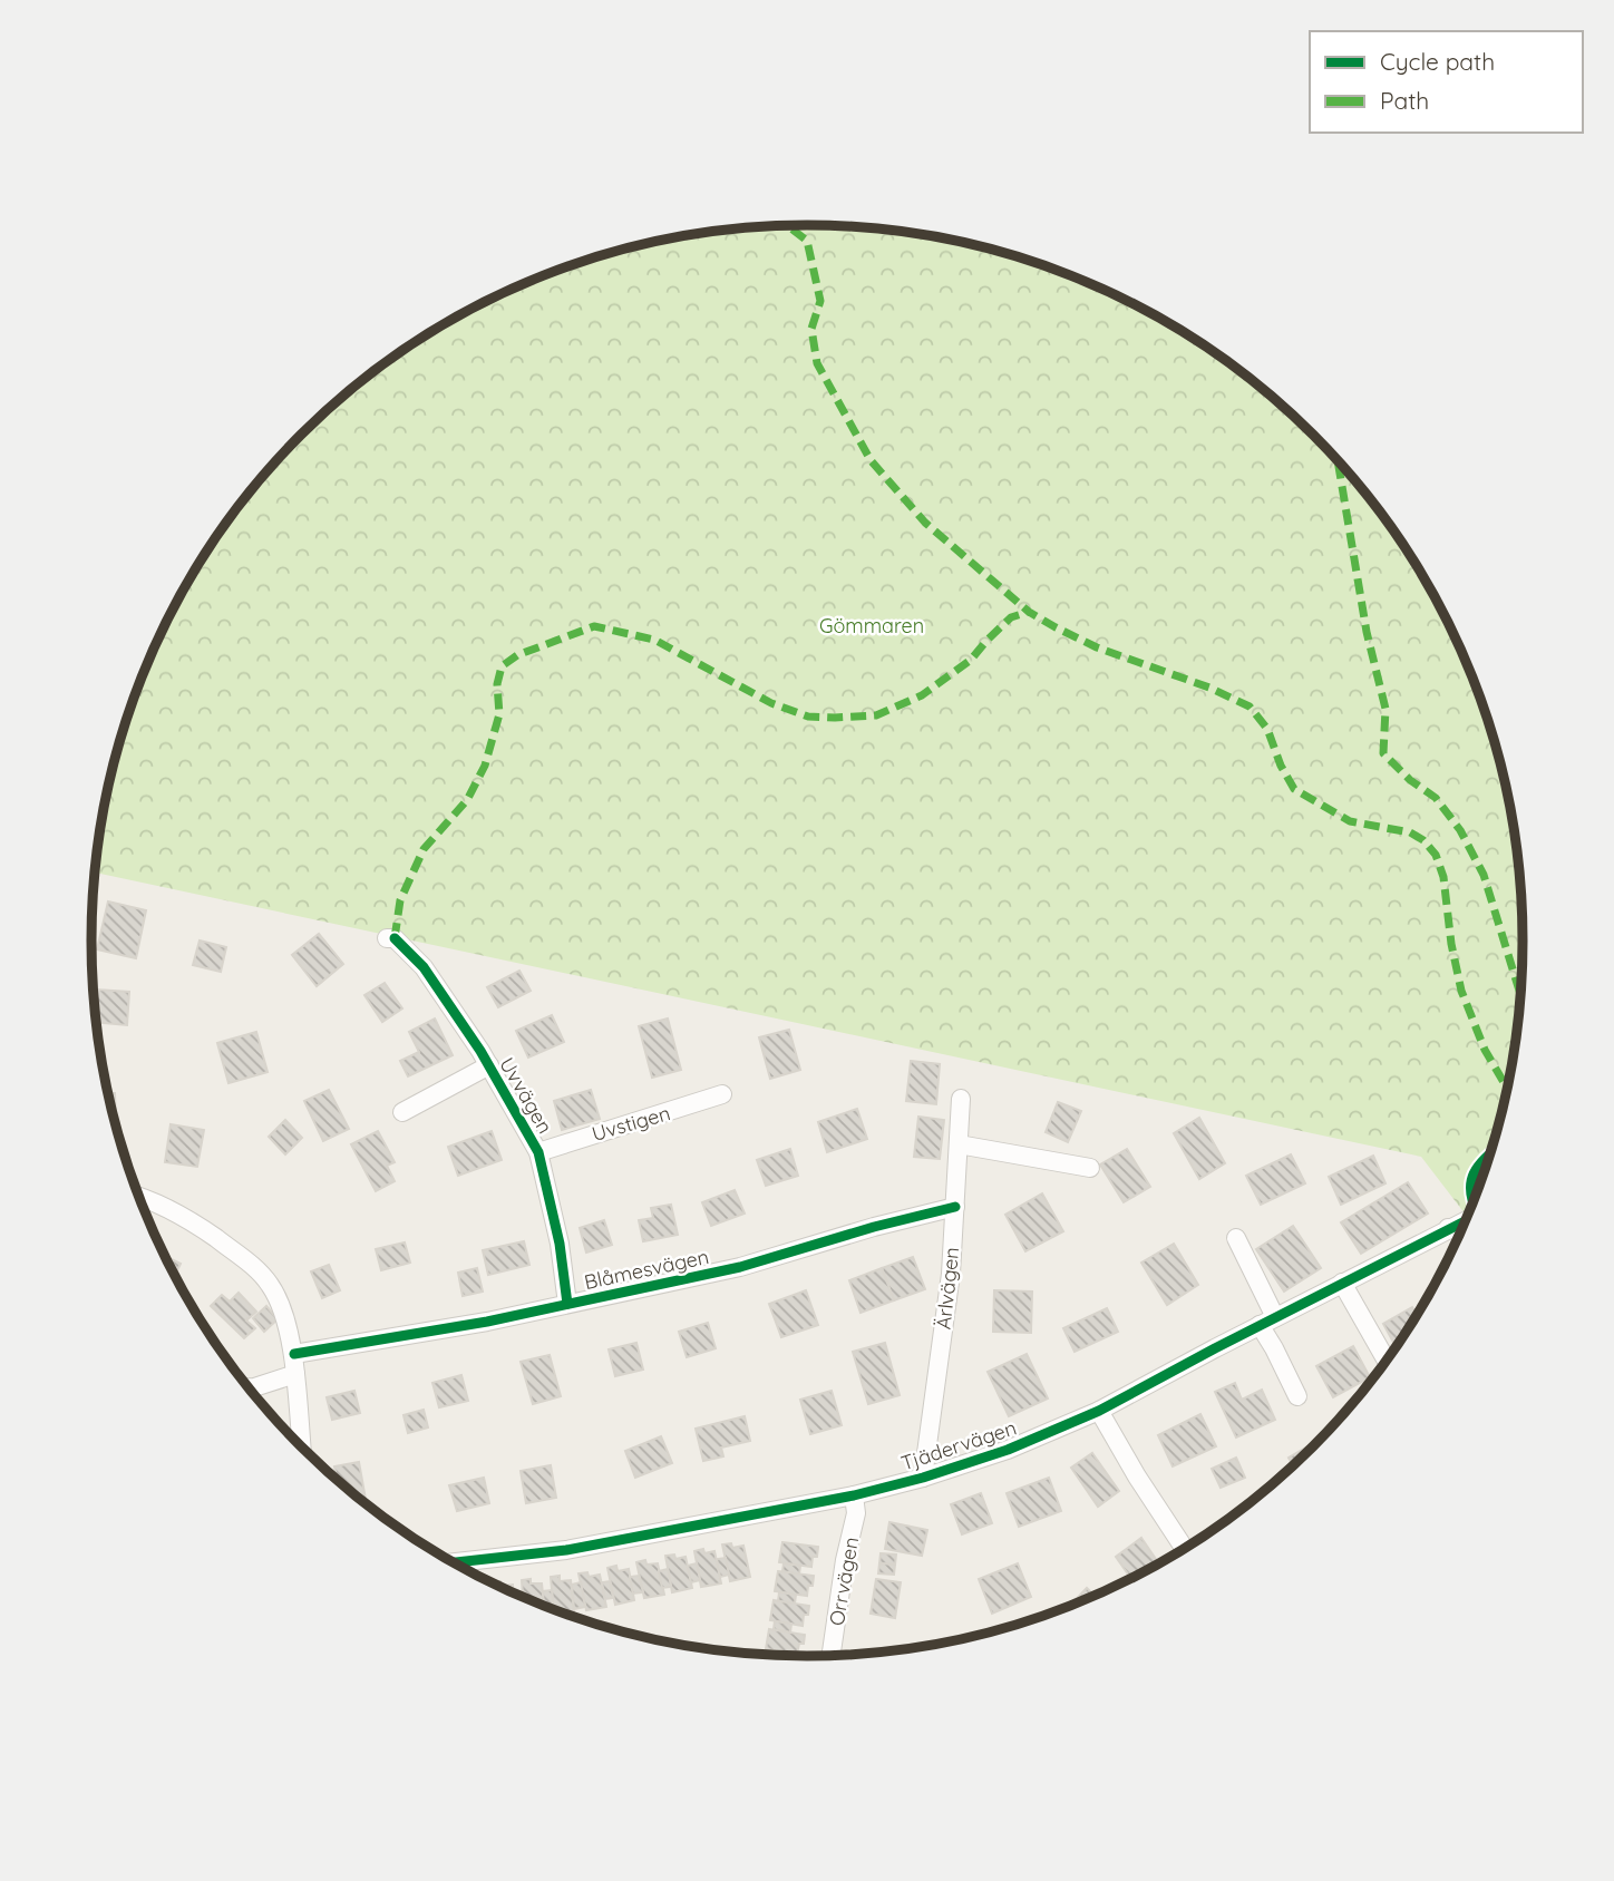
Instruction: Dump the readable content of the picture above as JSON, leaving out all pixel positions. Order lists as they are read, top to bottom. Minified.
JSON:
{"streets":{"street":["Uvvägen","Uvstigen","Blåmesvägen","Ärlvägen","Tjädervägen","Orrvägen"]},"crossings":[["Uvvägen","Uvstigen"],["Uvvägen","Blåmesvägen"],["Blåmesvägen","Ärlvägen"],["Ärlvägen","Tjädervägen"],["Tjädervägen","Orrvägen"]],"parks":["Gömmaren"],"legend":["Cycle path","Path"]}
